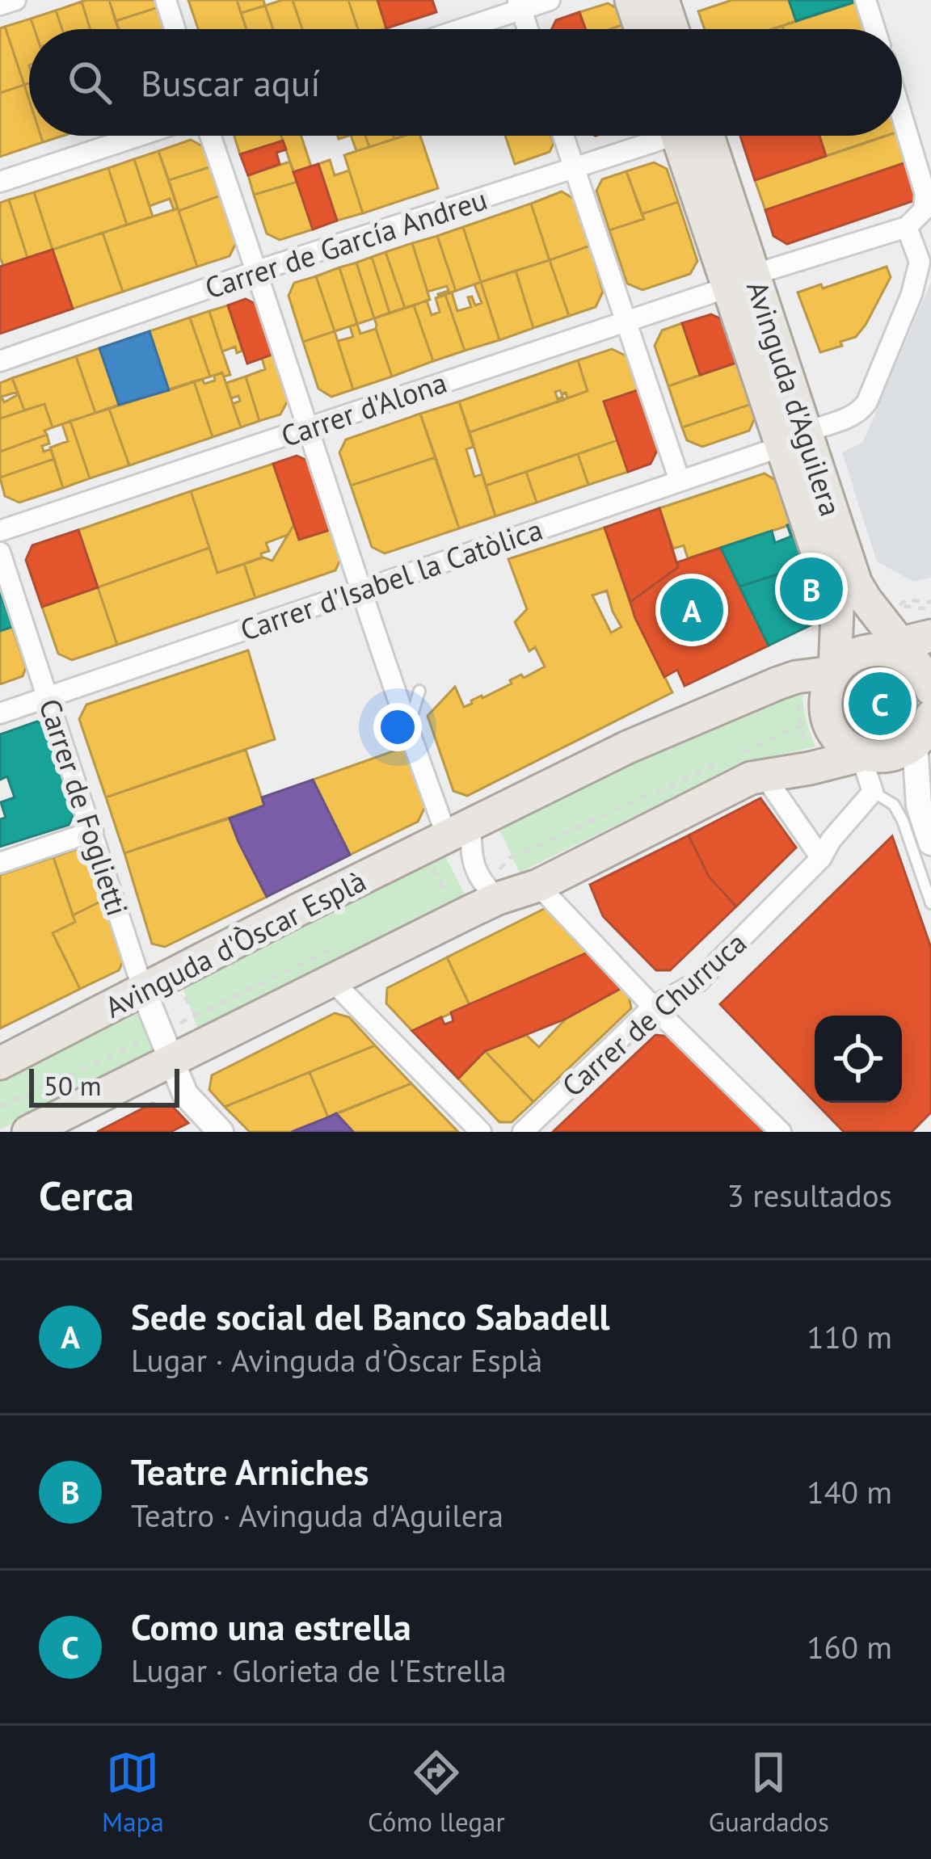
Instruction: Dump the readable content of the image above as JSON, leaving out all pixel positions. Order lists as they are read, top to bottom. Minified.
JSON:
{"streets":{"main road":["Avinguda d'Aguilera","Avinguda d'Òscar Esplà"],"street":["Carrer de García Andreu","Carrer d'Alona","Carrer d'Isabel la Catòlica","Carrer de Foglietti","Carrer de Churruca"]},"crossings":[["Avinguda d'Aguilera","Carrer d'Alona"],["Avinguda d'Aguilera","Carrer d'Isabel la Catòlica"],["Avinguda d'Aguilera","Avinguda d'Òscar Esplà"],["Carrer d'Alona","Carrer d'Isabel la Catòlica"],["Carrer d'Isabel la Catòlica","Carrer de Foglietti"],["Carrer de Foglietti","Avinguda d'Òscar Esplà"]],"scale_bar":"50 m","page":{"search":"Buscar aquí","pins":["B","A","C"],"scale":"50 m","heading":["Cerca","3 resultados"],"list":[{"mark":"A","name":"Sede social del Banco Sabadell","note":"Lugar · Avinguda d'Òscar Esplà","value":"110 m"},{"mark":"B","name":"Teatre Arniches","note":"Teatro · Avinguda d'Aguilera","value":"140 m"},{"mark":"C","name":"Como una estrella","note":"Lugar · Glorieta de l'Estrella","value":"160 m"}],"nav":["Mapa","Cómo llegar","Guardados"]}}
